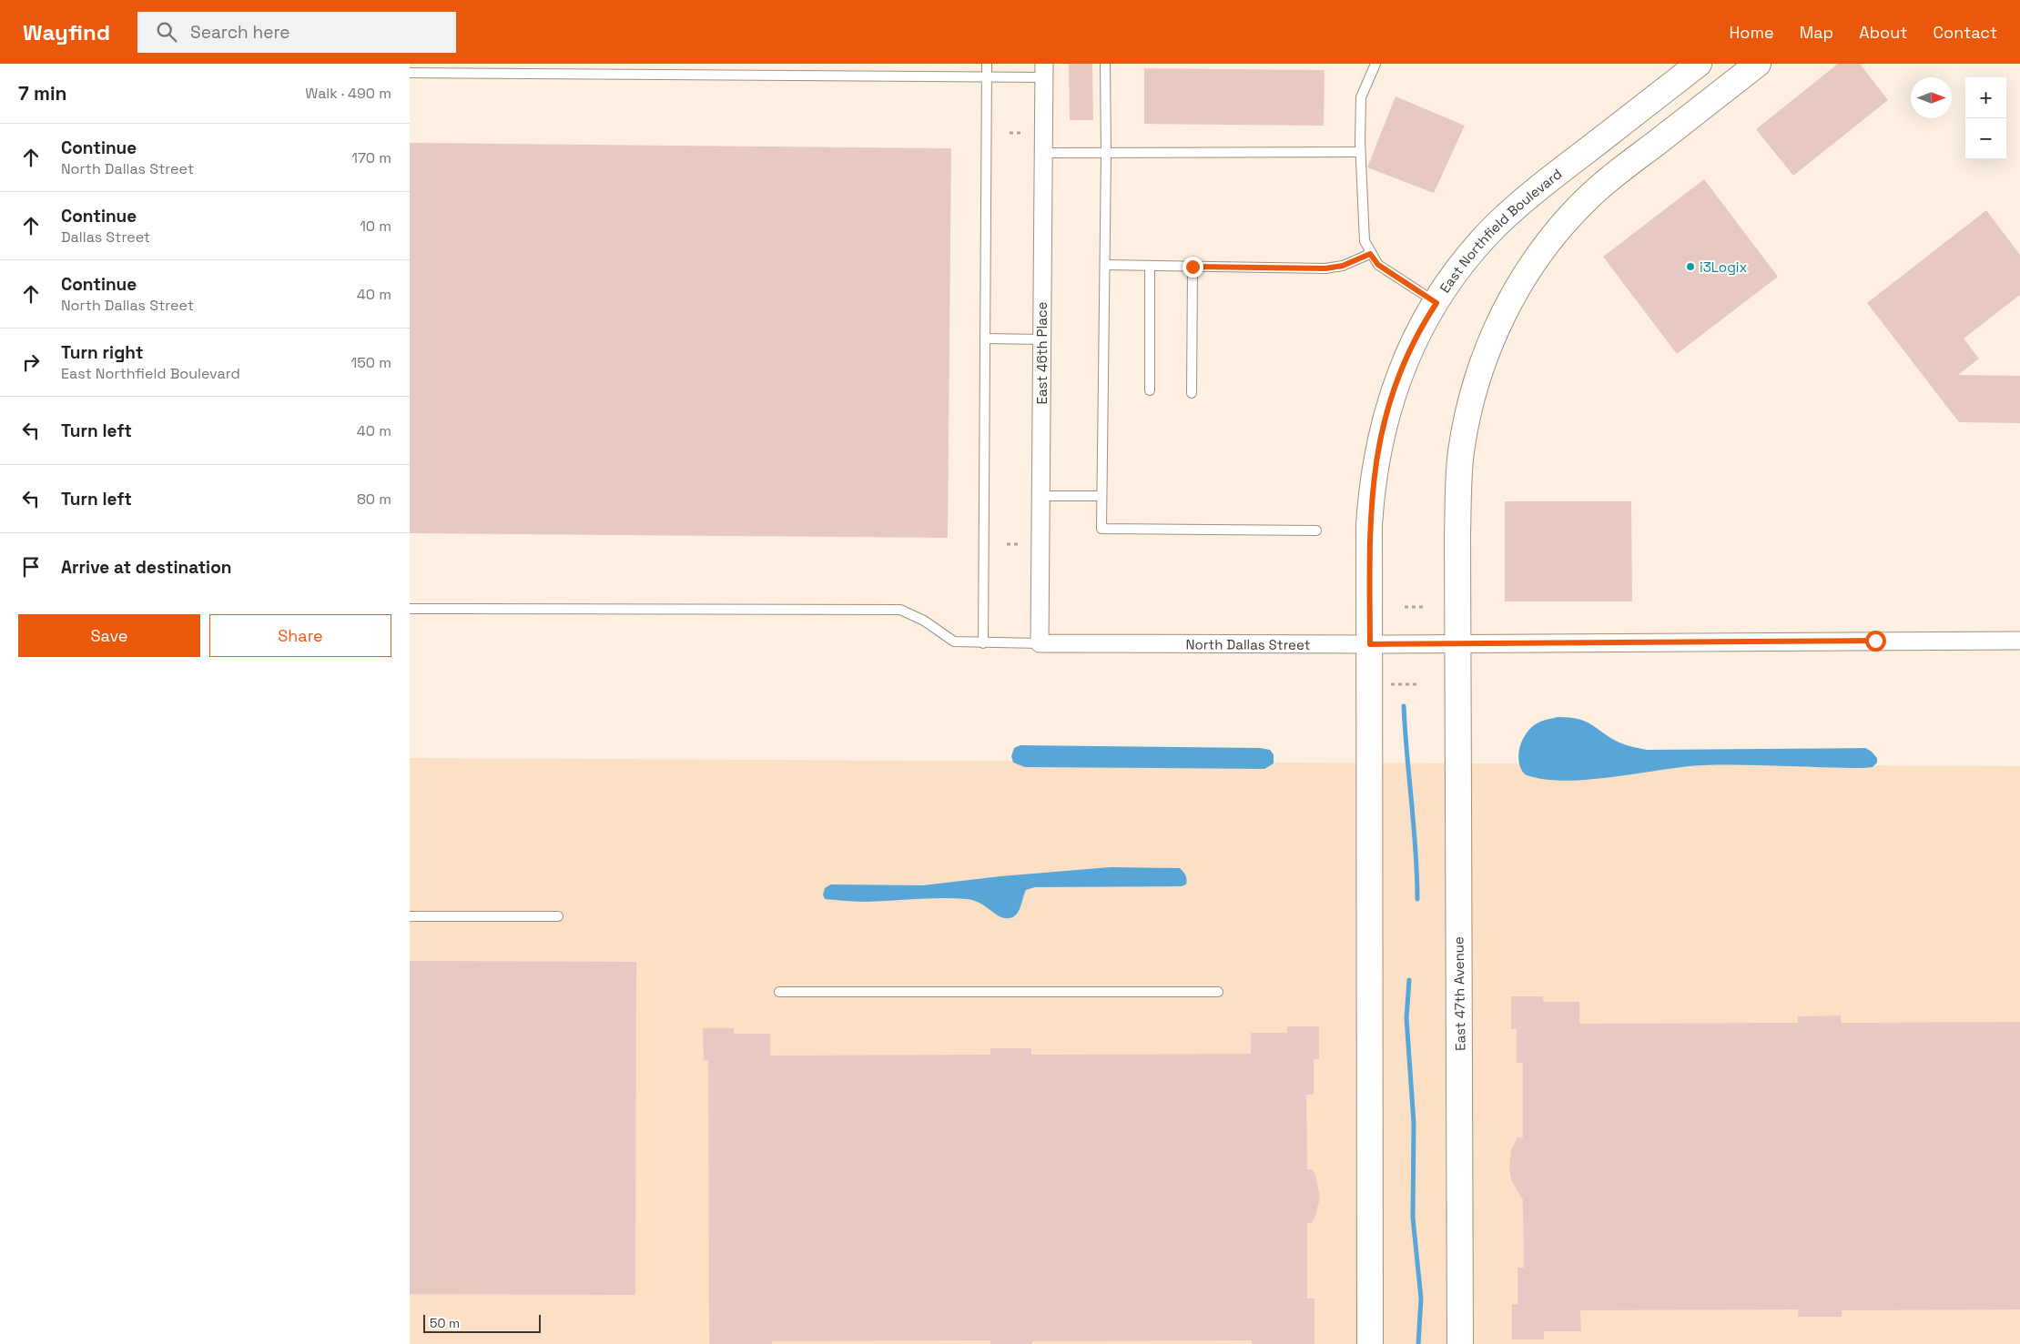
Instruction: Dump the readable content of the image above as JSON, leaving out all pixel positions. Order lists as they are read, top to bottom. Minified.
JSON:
{"streets":{"main road":["East Northfield Boulevard","East 47th Avenue"],"street":["East 46th Place","North Dallas Street"]},"crossings":[["East Northfield Boulevard","North Dallas Street"],["East 46th Place","North Dallas Street"],["North Dallas Street","East 47th Avenue"]],"places":["i3Logix"],"scale_bar":"50 m","north":"right","page":{"header":"Wayfind","search":"Search here","nav":["Home","Map","About","Contact"],"heading":["7 min","Walk · 490 m"],"map_buttons":["+","−"],"list":[["Continue","North Dallas Street","170 m"],["Continue","Dallas Street","10 m"],["Continue","North Dallas Street","40 m"],["Turn right","East Northfield Boulevard","150 m"],["Turn left","40 m"],["Turn left","80 m"],"Arrive at destination"],"buttons":["Save","Share"],"scale":"50 m"}}
